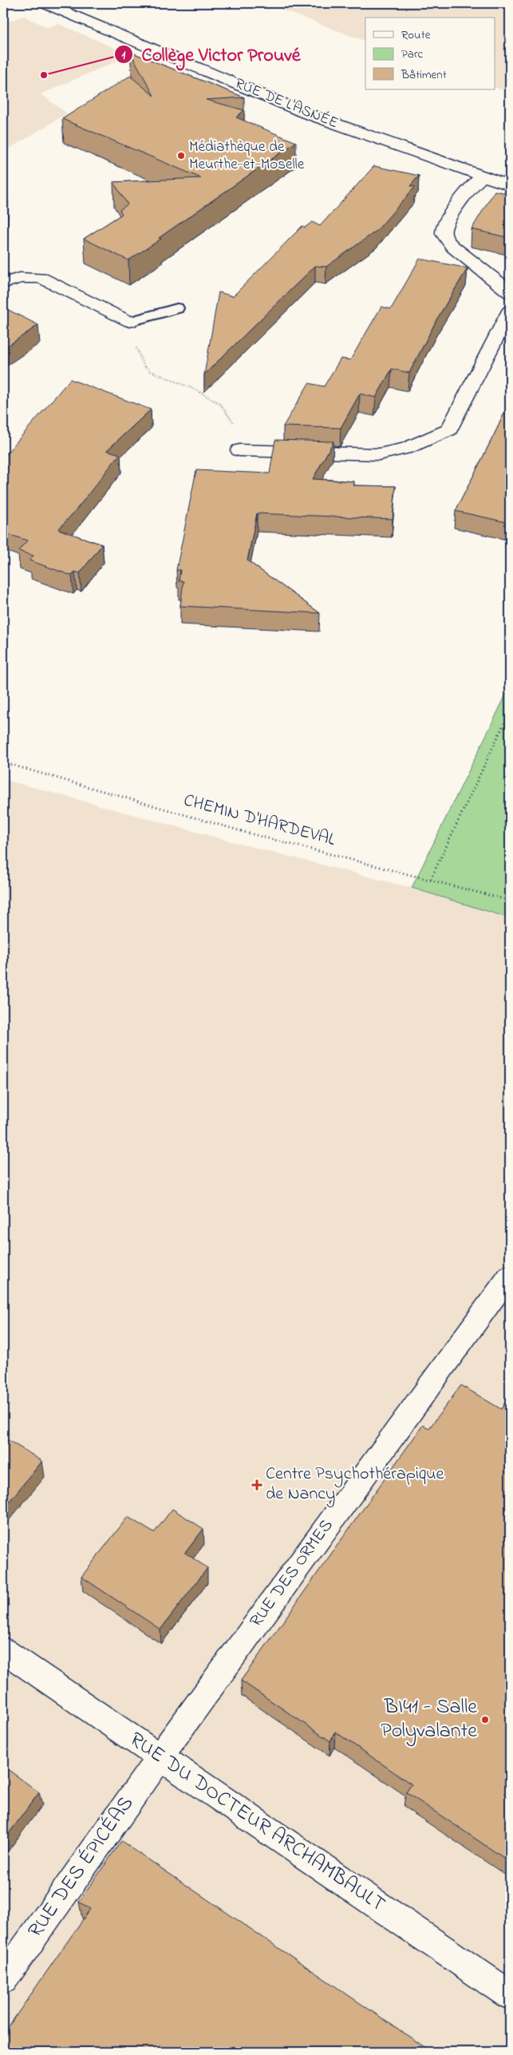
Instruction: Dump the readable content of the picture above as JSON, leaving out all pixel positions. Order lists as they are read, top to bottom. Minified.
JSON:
{"streets":{"street":["RUE DE L'ASNÉE","RUE DES ORMES","RUE DU DOCTEUR ARCHAMBAULT","RUE DES ÉPICÉAS"],"path":["CHEMIN D'HARDEVAL"]},"crossings":[["RUE DES ORMES","RUE DU DOCTEUR ARCHAMBAULT"],["RUE DES ORMES","RUE DES ÉPICÉAS"],["RUE DU DOCTEUR ARCHAMBAULT","RUE DES ÉPICÉAS"]],"places":{"other":["Collège Victor Prouvé","Médiathèque de Meurthe-et-Moselle","BI41 - Salle Polyvalante"],"health":["Centre Psychothérapique de Nancy"]},"legend":["Route","Parc","Bâtiment"]}
